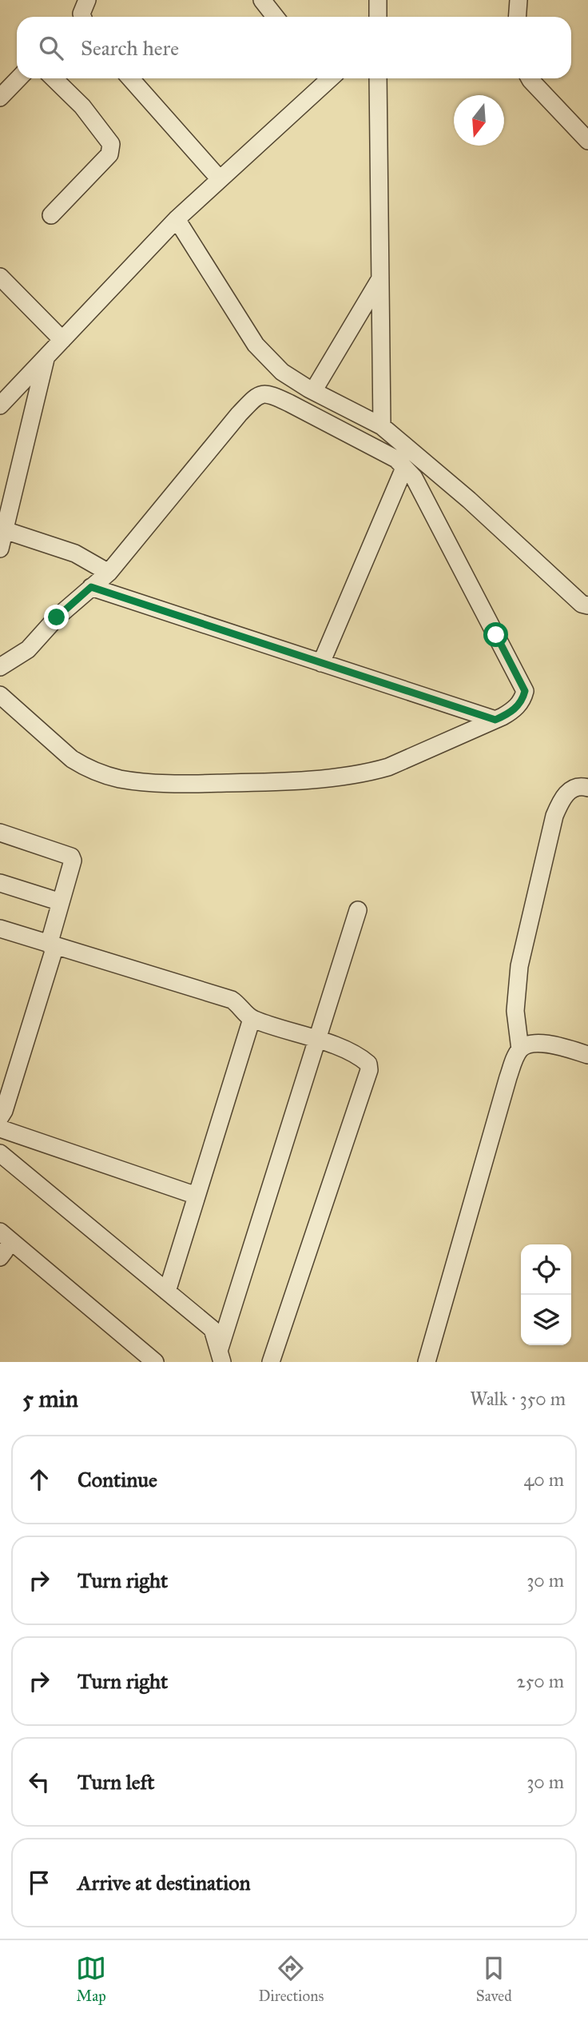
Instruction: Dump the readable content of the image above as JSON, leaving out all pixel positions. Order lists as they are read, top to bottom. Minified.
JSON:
{"north":"bottom","page":{"search":"Search here","heading":["5 min","Walk · 350 m"],"list":[["Continue","40 m"],["Turn right","30 m"],["Turn right","250 m"],["Turn left","30 m"],"Arrive at destination"],"nav":["Map","Directions","Saved"]}}
